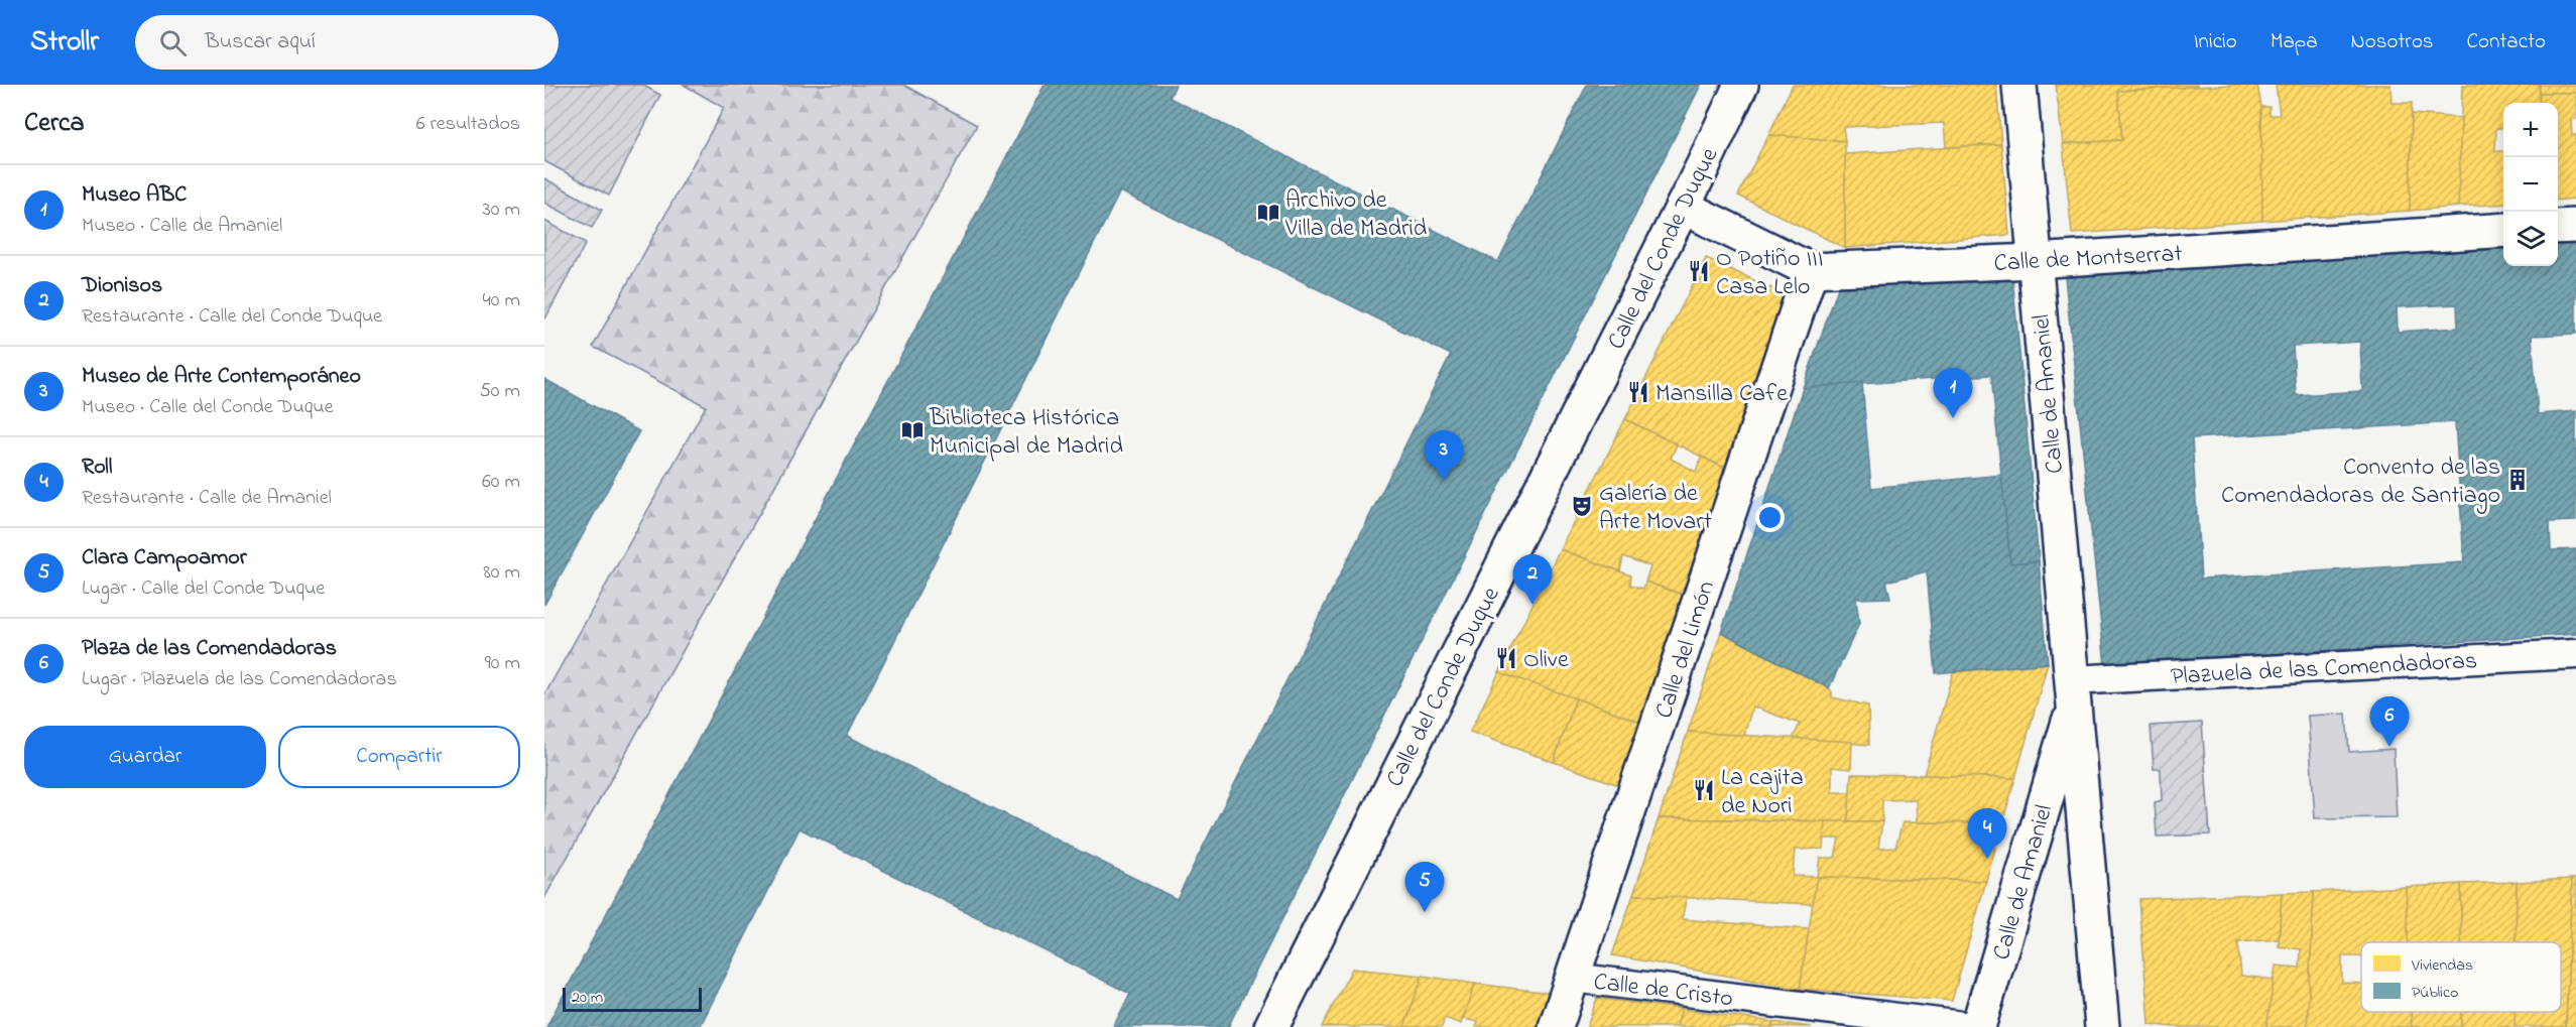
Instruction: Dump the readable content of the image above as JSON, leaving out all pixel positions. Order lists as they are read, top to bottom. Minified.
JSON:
{"streets":{"street":["Calle del Conde Duque","Calle de Montserrat","Calle de Amaniel","Calle del Limón","Plazuela de las Comendadoras","Calle de Cristo"]},"crossings":[["Calle del Conde Duque","Calle de Montserrat"],["Calle de Montserrat","Calle de Amaniel"],["Calle de Montserrat","Calle del Limón"],["Calle de Amaniel","Plazuela de las Comendadoras"],["Calle del Limón","Calle de Cristo"]],"places":{"library":["Archivo de Villa de Madrid","Biblioteca Histórica Municipal de Madrid"],"restaurant":["O Potiño III Casa Lelo","Mansilla Cafe","Olive","La cajita de Nori"],"building":["Convento de las Comendadoras de Santiago"],"theatre":["Galería de Arte Movart"]},"legend":["Viviendas","Público"],"scale_bar":"20 m","page":{"header":"Strollr","search":"Buscar aquí","nav":["Inicio","Mapa","Nosotros","Contacto"],"heading":["Cerca","6 resultados"],"map_buttons":["+","−"],"list":[{"mark":"1","name":"Museo ABC","note":"Museo · Calle de Amaniel","value":"30 m"},{"mark":"2","name":"Dionisos","note":"Restaurante · Calle del Conde Duque","value":"40 m"},{"mark":"3","name":"Museo de Arte Contemporáneo","note":"Museo · Calle del Conde Duque","value":"50 m"},{"mark":"4","name":"Roll","note":"Restaurante · Calle de Amaniel","value":"60 m"},{"mark":"5","name":"Clara Campoamor","note":"Lugar · Calle del Conde Duque","value":"80 m"},{"mark":"6","name":"Plaza de las Comendadoras","note":"Lugar · Plazuela de las Comendadoras","value":"90 m"}],"pins":["1","3","2","6","4","5"],"buttons":["Guardar","Compartir"],"scale":"20 m"}}
